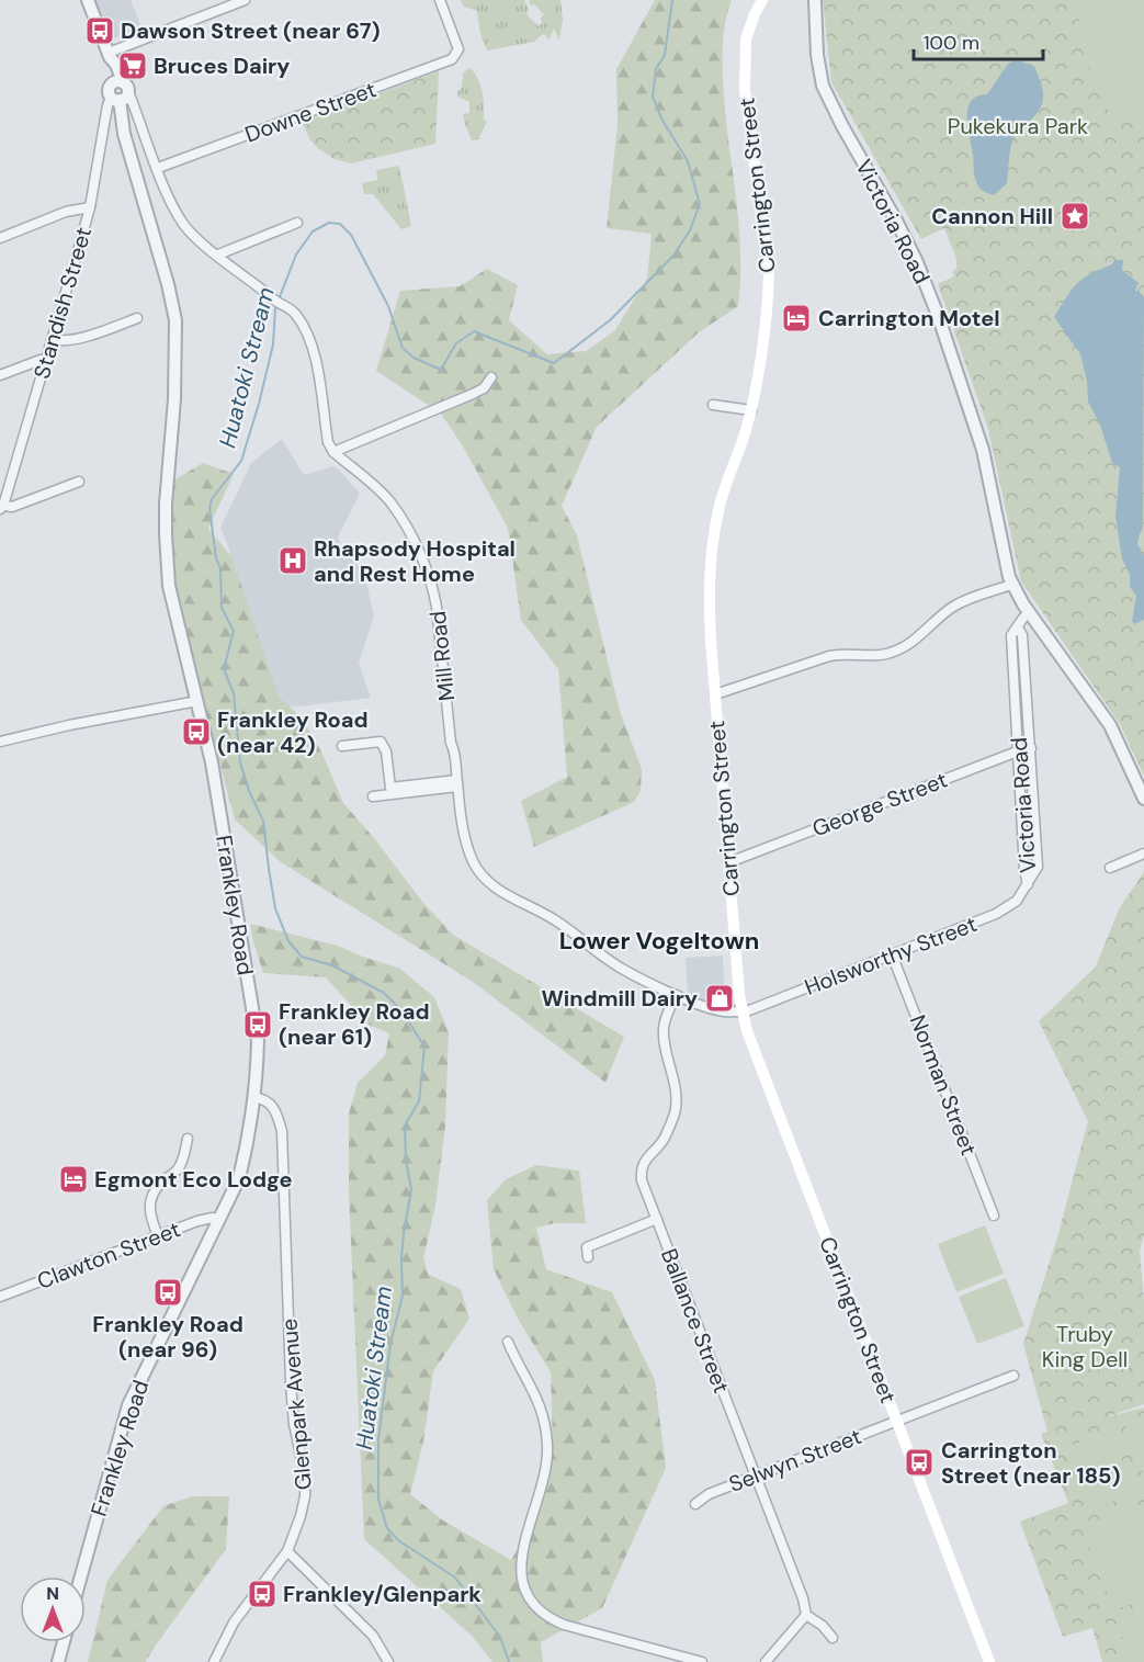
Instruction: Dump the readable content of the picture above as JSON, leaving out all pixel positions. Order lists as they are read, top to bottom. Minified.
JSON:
{"streets":{"main road":["Carrington Street"],"street":["Downe Street","Victoria Road","Standish Street","Mill Road","George Street","Frankley Road","Holsworthy Street","Norman Street","Clawton Street","Ballance Street","Glenpark Avenue","Selwyn Street"]},"crossings":[["Carrington Street","Mill Road"],["Carrington Street","George Street"],["Carrington Street","Holsworthy Street"],["Carrington Street","Selwyn Street"],["Victoria Road","George Street"],["Victoria Road","Holsworthy Street"],["Standish Street","Frankley Road"],["Mill Road","Holsworthy Street"],["Mill Road","Ballance Street"],["Frankley Road","Clawton Street"],["Frankley Road","Glenpark Avenue"],["Holsworthy Street","Norman Street"],["Ballance Street","Selwyn Street"]],"districts":["Lower Vogeltown"],"water":["Huatoki Stream"],"parks":["Pukekura Park","Truby King Dell"],"places":{"bus stop":["Dawson Street (near 67)","Frankley Road (near 42)","Frankley Road (near 61)","Frankley Road (near 96)","Carrington Street (near 185)","Frankley/Glenpark"],"supermarket":["Bruces Dairy"],"place":["Cannon Hill"],"hotel":["Carrington Motel","Egmont Eco Lodge"],"hospital":["Rhapsody Hospital and Rest Home"],"shop":["Windmill Dairy"]},"scale_bar":"100 m","north":"top"}
